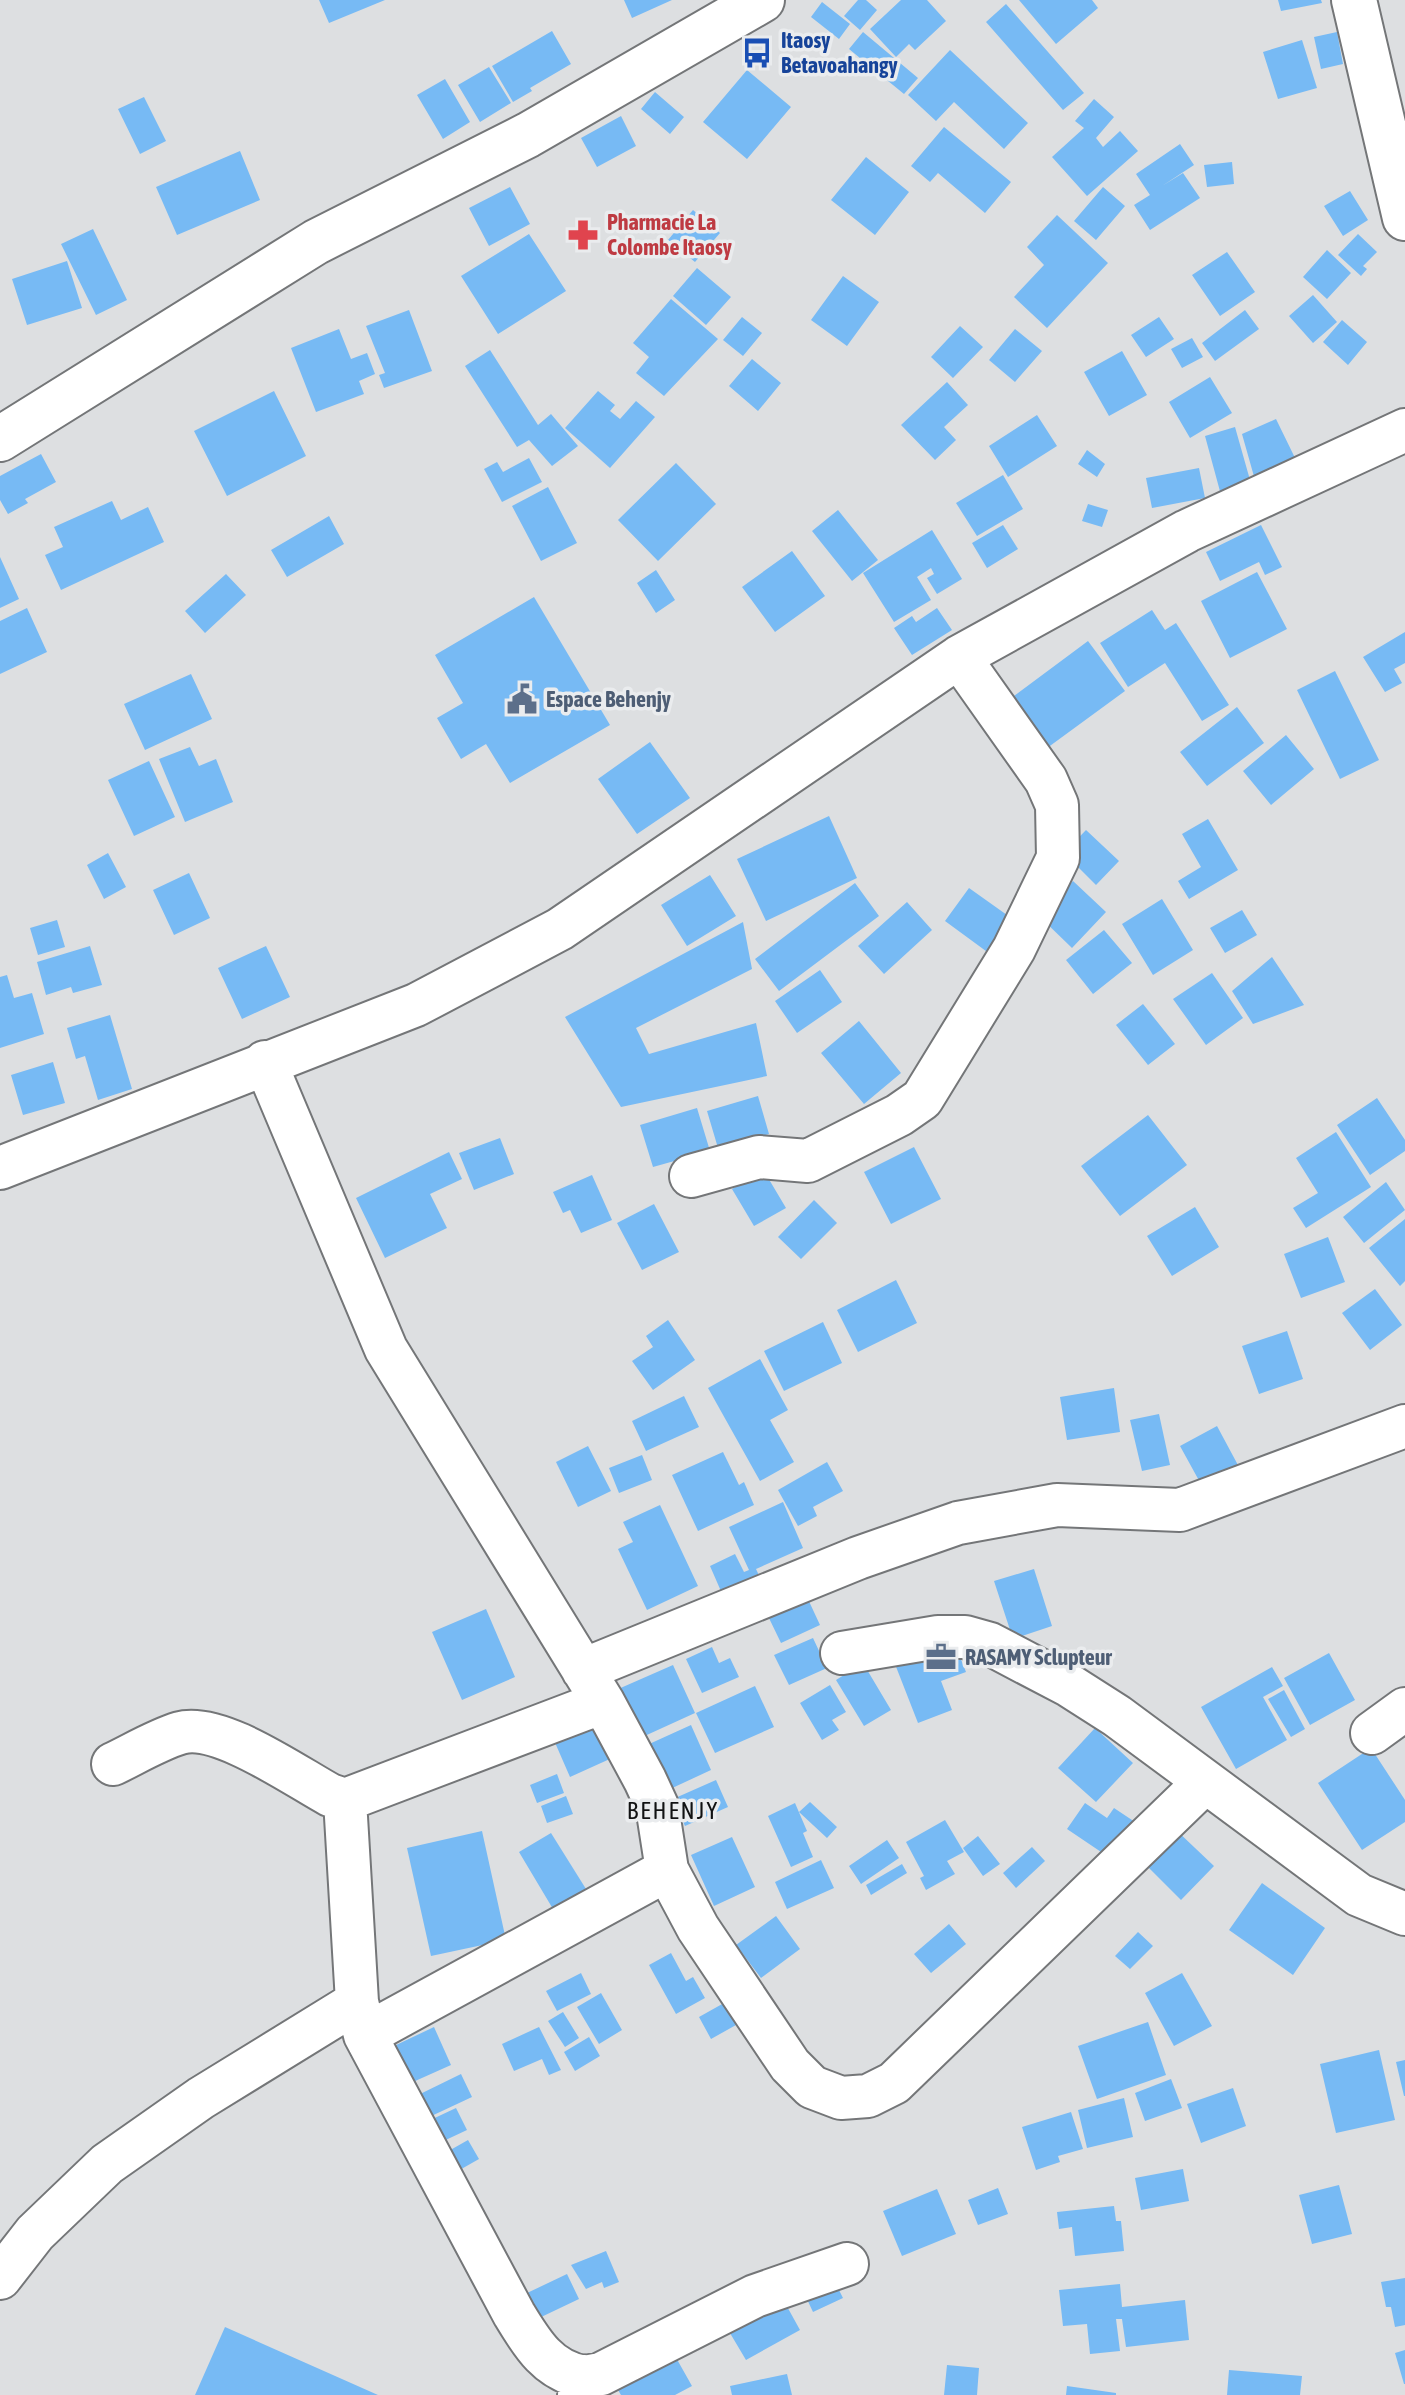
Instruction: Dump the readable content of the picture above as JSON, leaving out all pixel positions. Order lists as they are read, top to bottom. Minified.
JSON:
{"districts":["BEHENJY"],"places":{"bus stop":["Itaosy Betavoahangy"],"pharmacy":["Pharmacie La Colombe Itaosy"],"public building":["Espace Behenjy"],"office":["RASAMY Sclupteur"]}}
